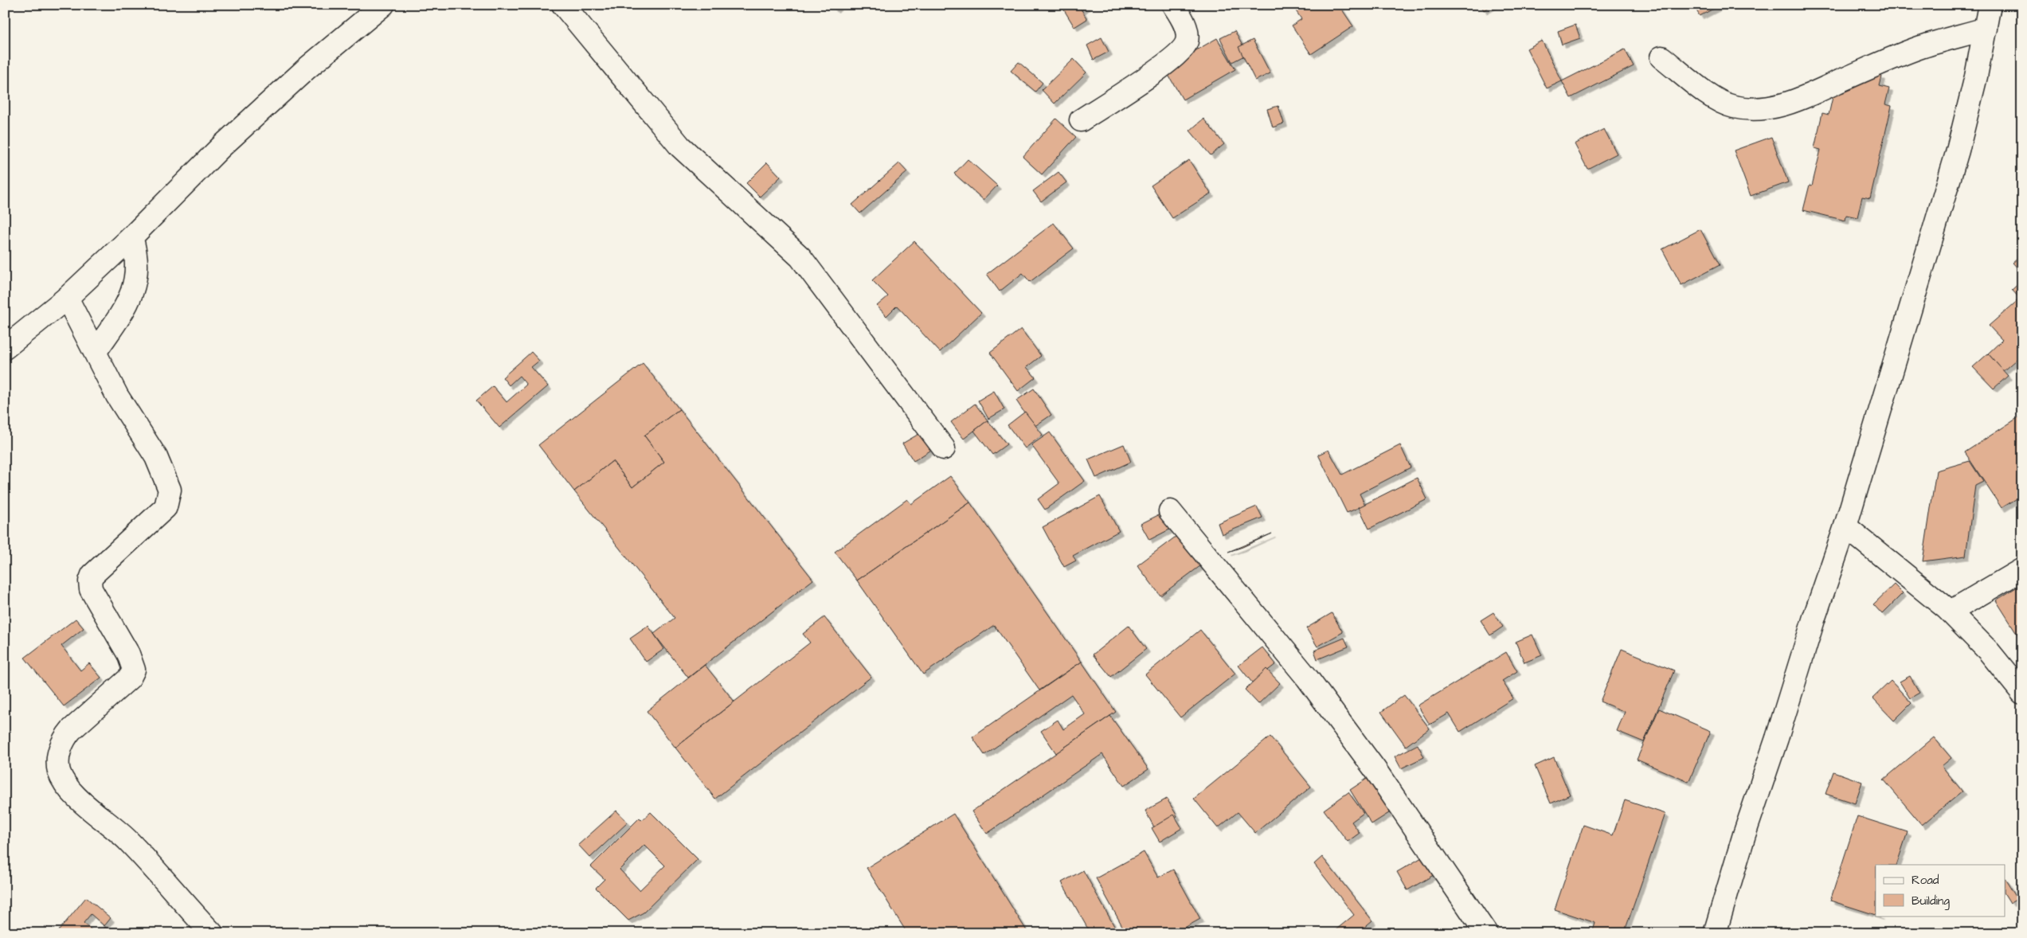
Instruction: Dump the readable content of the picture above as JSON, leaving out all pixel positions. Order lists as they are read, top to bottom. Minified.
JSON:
{"legend":["Road","Building"]}
